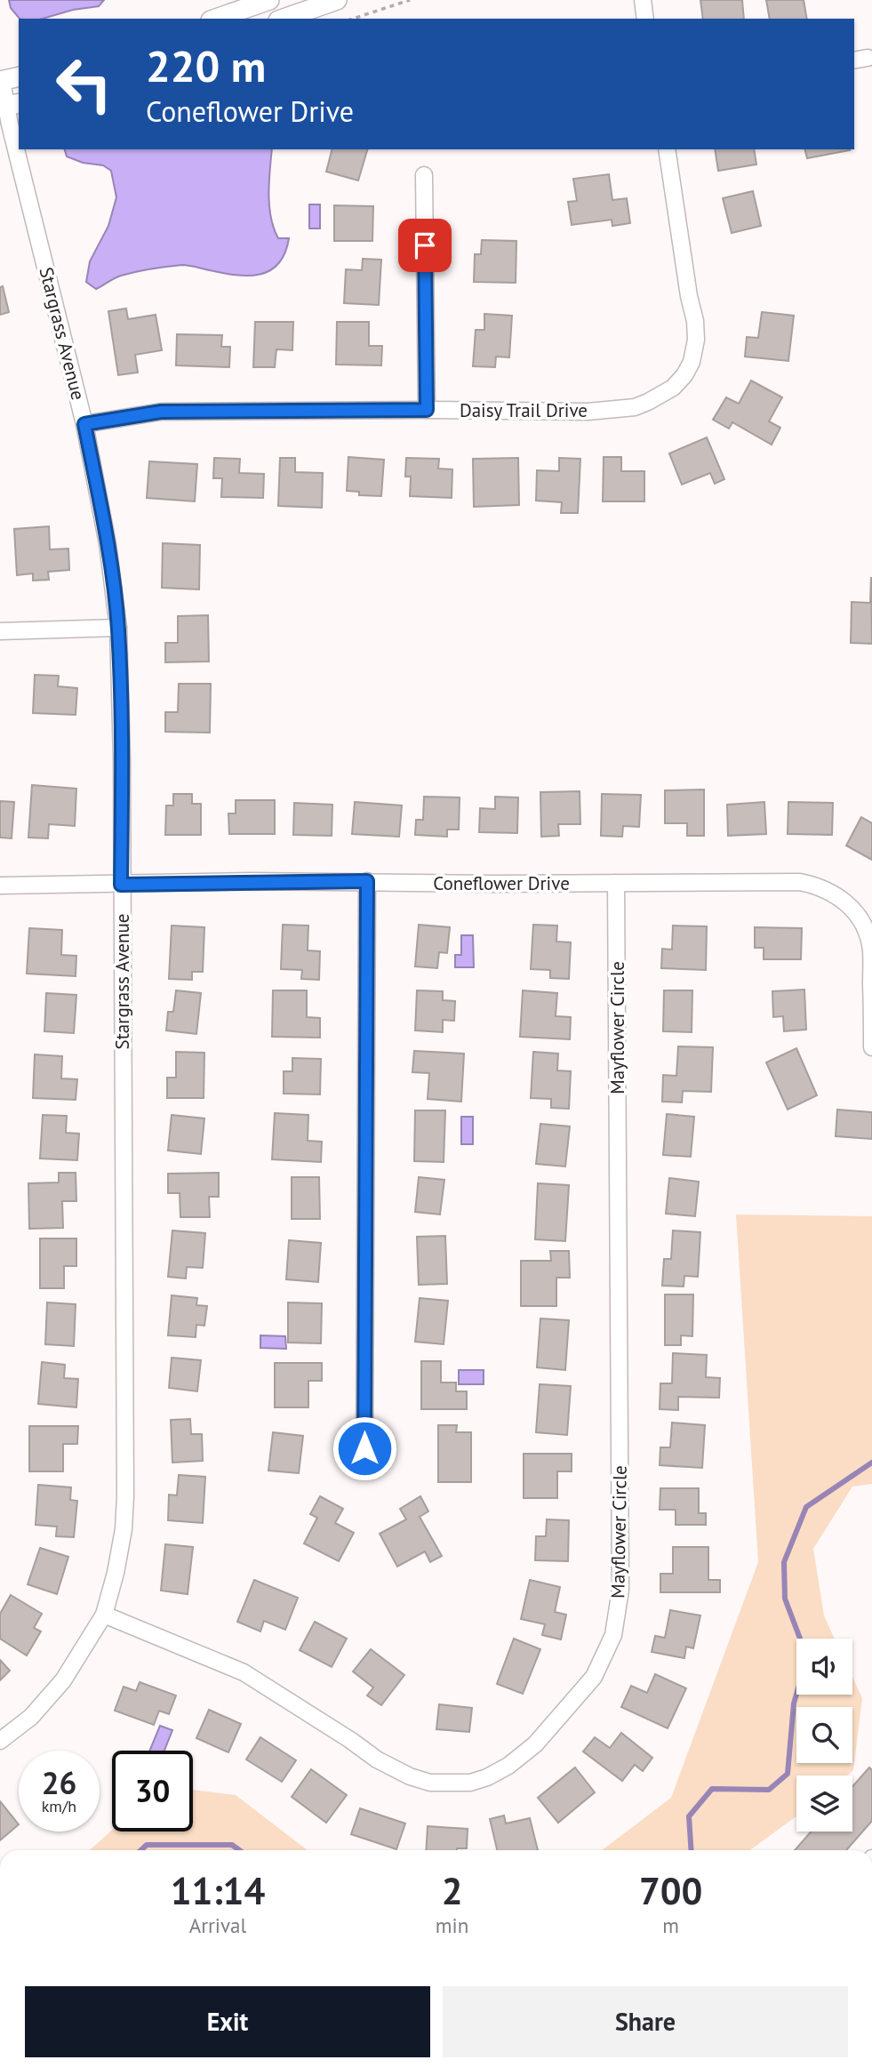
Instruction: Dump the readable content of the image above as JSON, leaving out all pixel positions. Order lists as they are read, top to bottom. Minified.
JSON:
{"streets":{"street":["Stargrass Avenue","Daisy Trail Drive","Coneflower Drive","Mayflower Circle"]},"crossings":[["Stargrass Avenue","Daisy Trail Drive"],["Stargrass Avenue","Coneflower Drive"],["Stargrass Avenue","Mayflower Circle"],["Coneflower Drive","Mayflower Circle"]],"page":{"turn":["220 m","Coneflower Drive"],"speed":"26 km/h","limit":"30","eta":["11:14","Arrival","2","min","700","m"],"buttons":["Exit","Share"]}}
